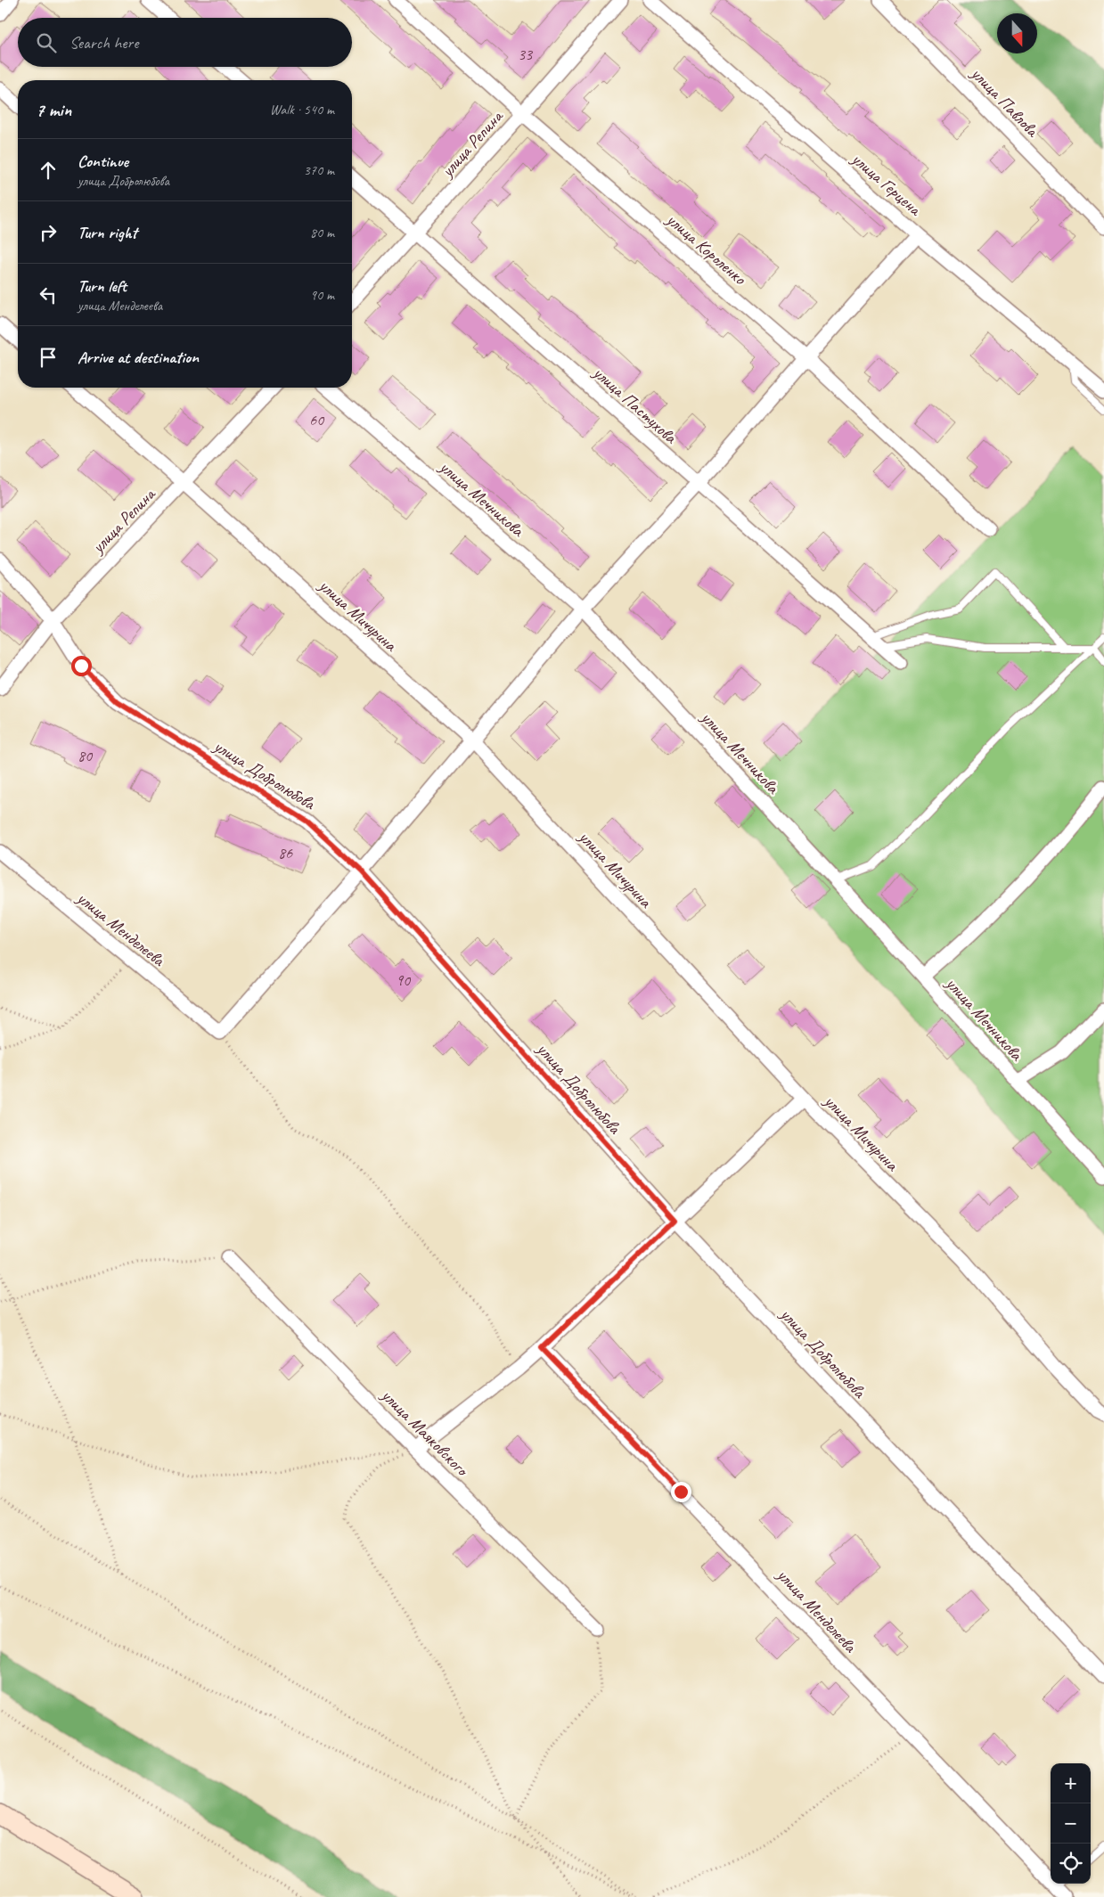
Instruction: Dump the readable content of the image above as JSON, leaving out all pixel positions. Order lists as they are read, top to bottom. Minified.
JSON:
{"streets":{"street":["улица Павлова","улица Репина","улица Герцена","улица Короленко","улица Пастухова","улица Мечникова","улица Мичурина","улица Добролюбова","улица Менделеева","улица Маяковского"]},"crossings":[["улица Репина","улица Короленко"],["улица Репина","улица Пастухова"],["улица Репина","улица Мичурина"],["улица Репина","улица Добролюбова"]],"house_numbers":["33","60","80","86","90"],"north":"bottom","page":{"search":"Search here","heading":["7 min","Walk · 540 m"],"list":[["Continue","улица Добролюбова","370 m"],["Turn right","80 m"],["Turn left","улица Менделеева","90 m"],"Arrive at destination"],"map_buttons":["+","−"]}}
